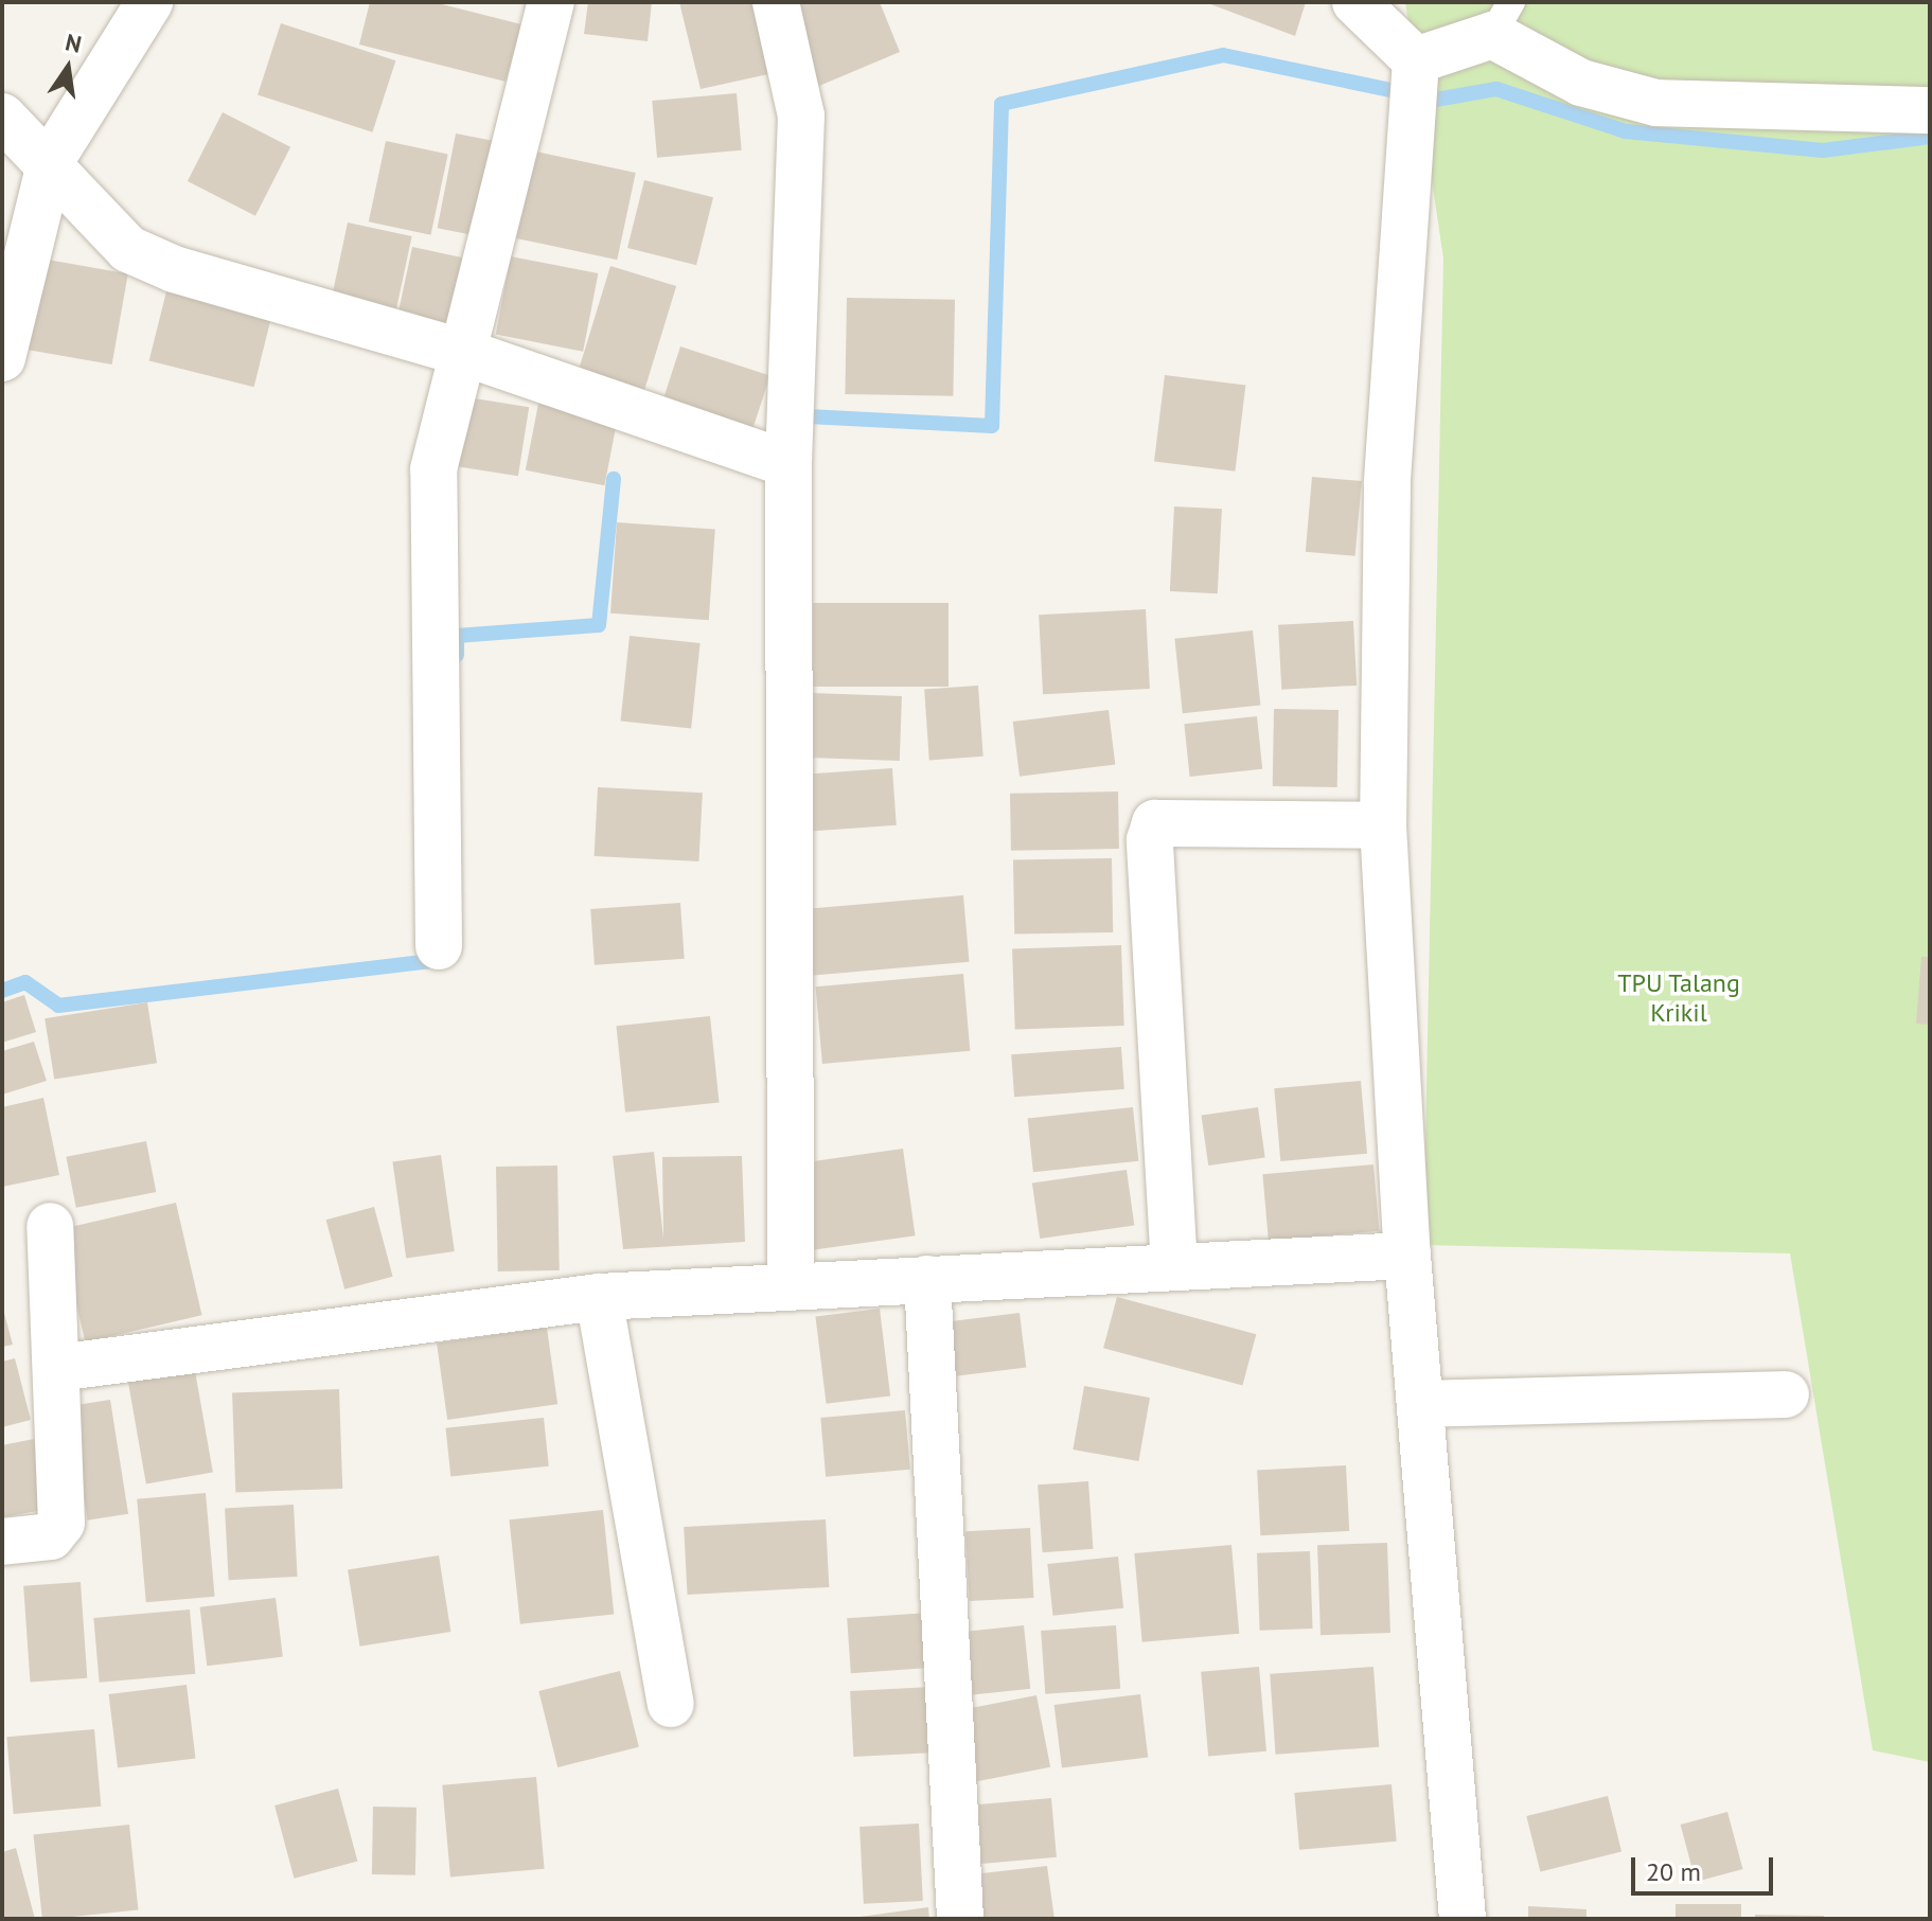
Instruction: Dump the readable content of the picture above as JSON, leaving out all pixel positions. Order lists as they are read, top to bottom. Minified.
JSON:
{"parks":["TPU Talang Krikil"],"scale_bar":"20 m","north":"top"}
